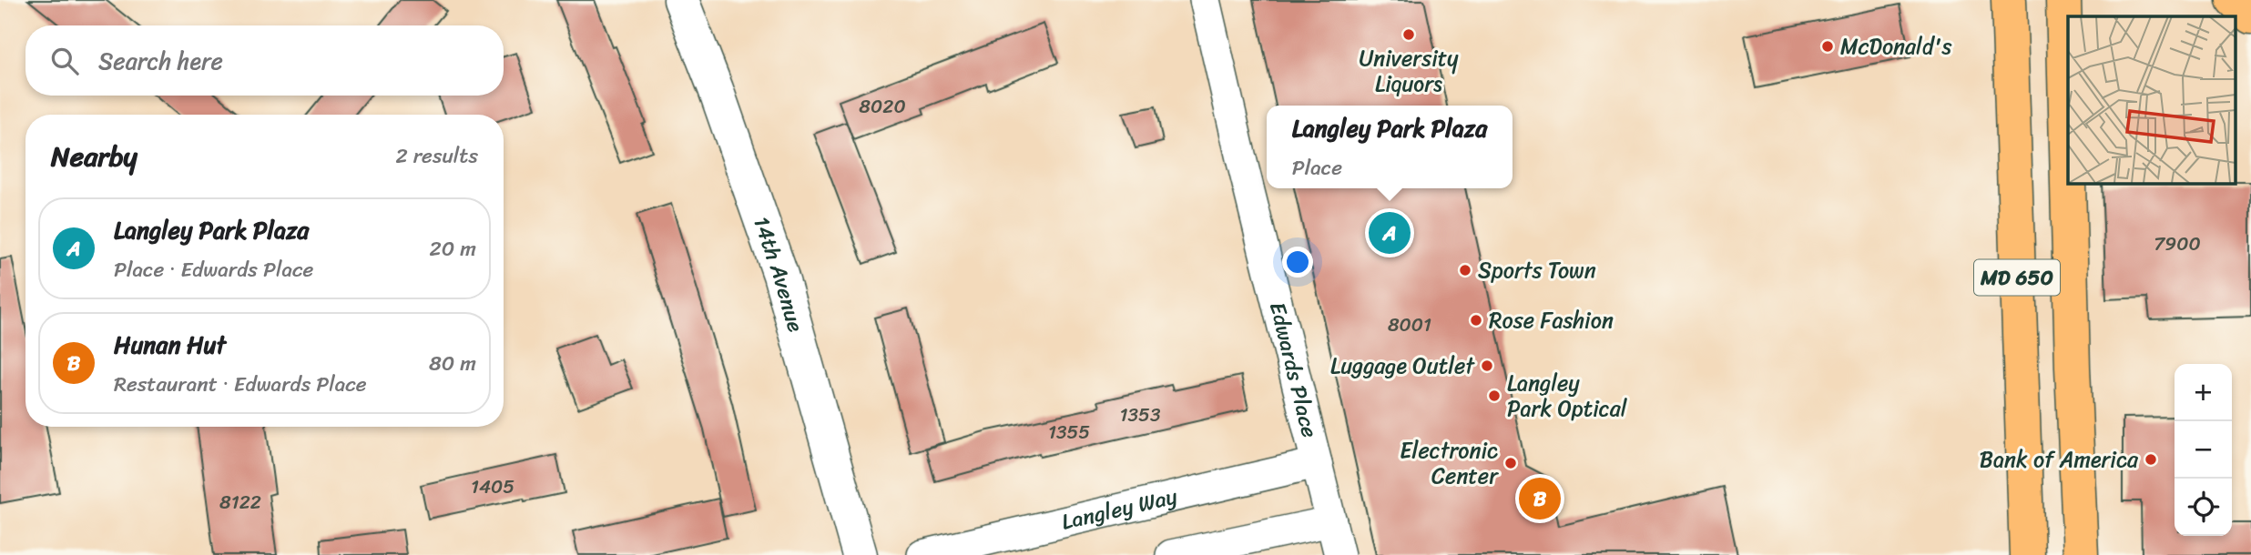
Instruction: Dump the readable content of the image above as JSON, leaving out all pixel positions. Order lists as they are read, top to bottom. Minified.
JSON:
{"streets":{"main road":["MD 650"],"street":["14th Avenue","Edwards Place","Langley Way"]},"crossings":[["Edwards Place","Langley Way"]],"places":["University Liquors","McDonald's","Sports Town","Rose Fashion","Luggage Outlet","Langley Park Optical","Bank of America","Electronic Center"],"house_numbers":["8020","7900","8001","1353","1355","1405","8122"],"page":{"search":"Search here","popup":["Langley Park Plaza","Place"],"heading":["Nearby","2 results"],"list":[{"mark":"A","name":"Langley Park Plaza","note":"Place · Edwards Place","value":"20 m"},{"mark":"B","name":"Hunan Hut","note":"Restaurant · Edwards Place","value":"80 m"}],"pins":["A","B"],"map_buttons":["+","−"]}}
